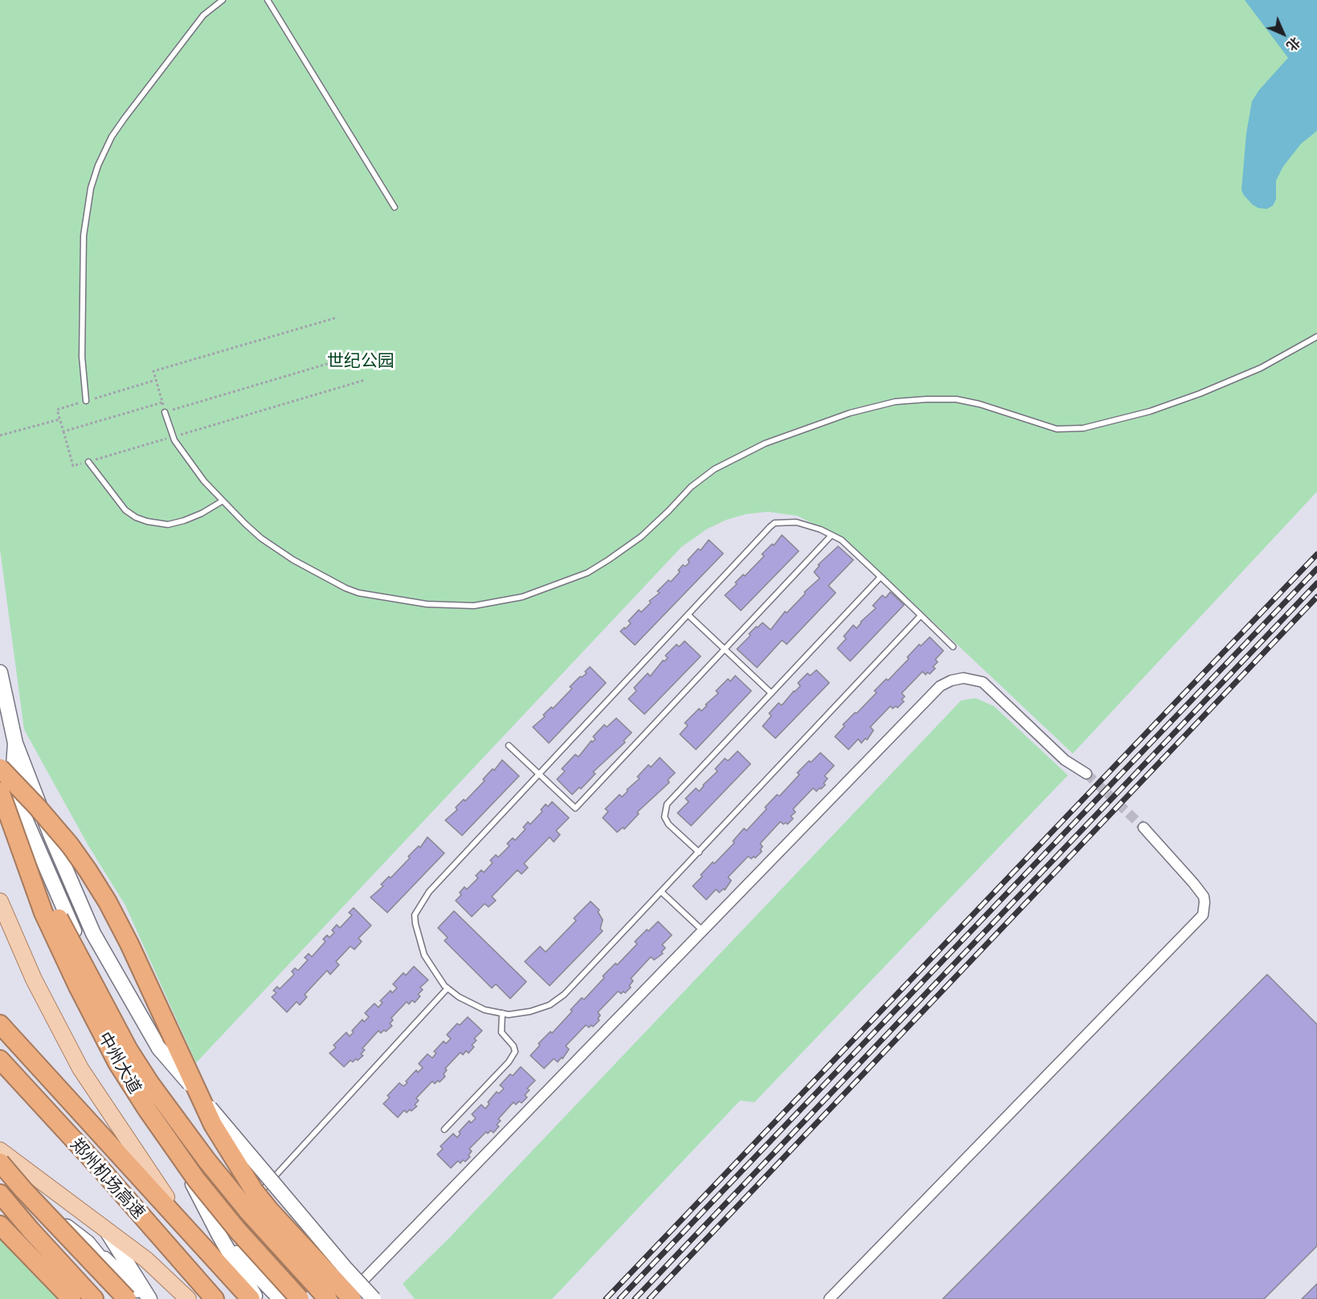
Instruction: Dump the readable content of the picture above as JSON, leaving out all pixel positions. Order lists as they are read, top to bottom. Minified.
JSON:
{"streets":{"highway":["中州大道","郑州机场高速"]},"crossings":[["中州大道","郑州机场高速"]],"parks":["世纪公园"],"north":"bottom right"}
